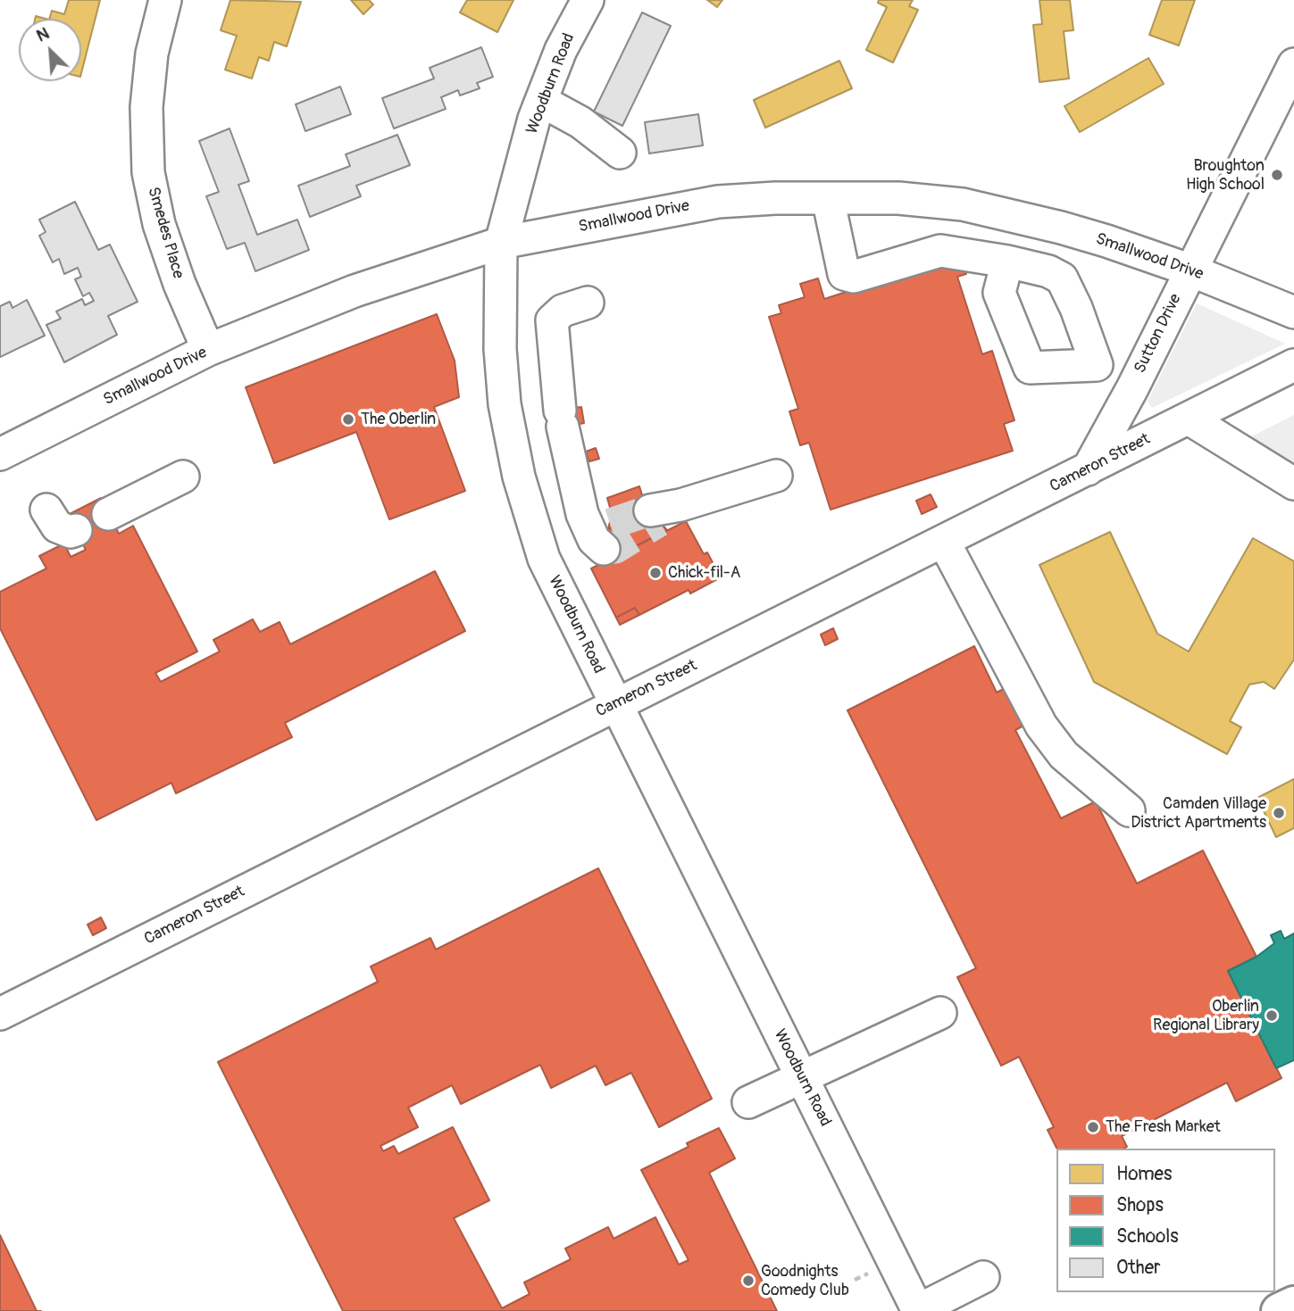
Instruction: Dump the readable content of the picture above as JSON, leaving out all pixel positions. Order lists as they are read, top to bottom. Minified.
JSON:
{"streets":{"street":["Woodburn Road","Smallwood Drive","Smedes Place","Sutton Drive","Cameron Street"]},"crossings":[["Woodburn Road","Smallwood Drive"],["Woodburn Road","Cameron Street"],["Smallwood Drive","Smedes Place"],["Smallwood Drive","Sutton Drive"],["Sutton Drive","Cameron Street"]],"places":["Broughton High School","The Oberlin","Chick-fil-A","Camden Village District Apartments","Oberlin Regional Library","The Fresh Market","Goodnights Comedy Club"],"legend":["Homes","Shops","Schools","Other"],"north":"top left"}
